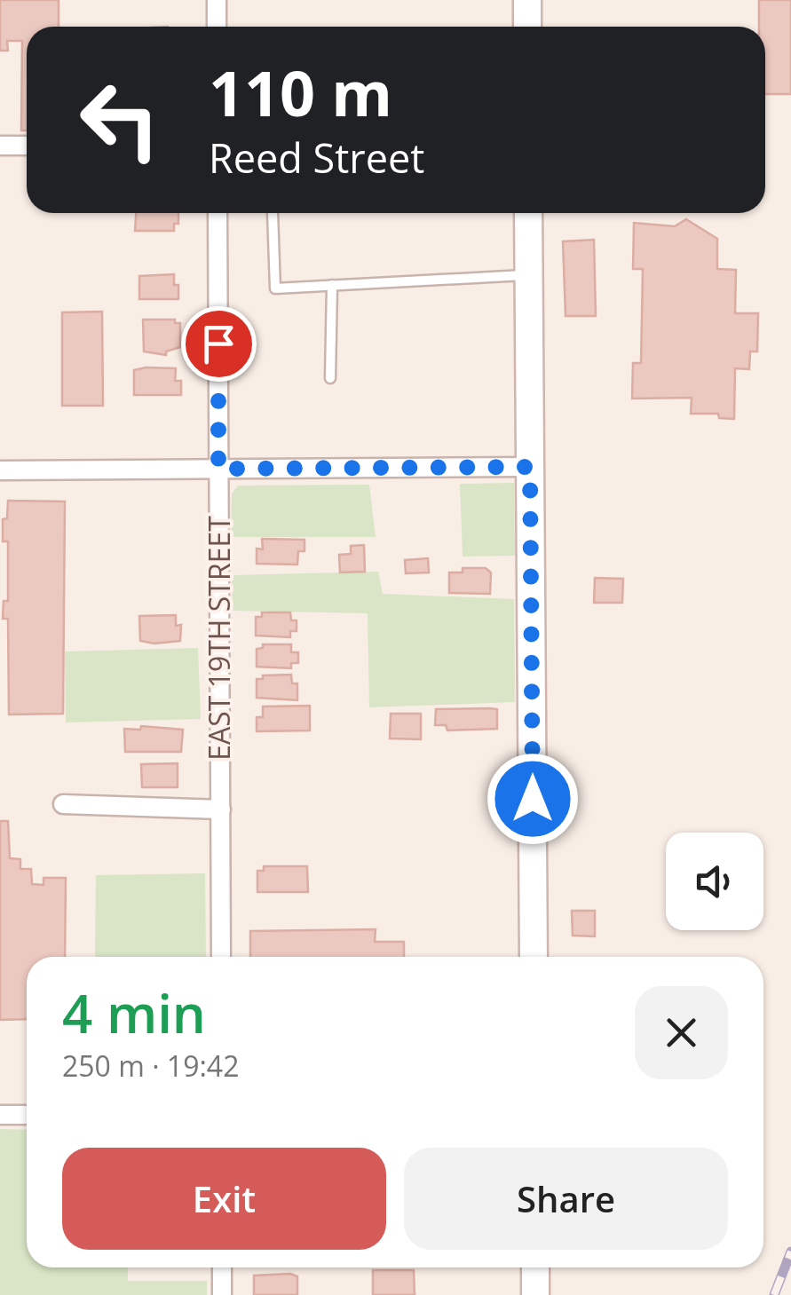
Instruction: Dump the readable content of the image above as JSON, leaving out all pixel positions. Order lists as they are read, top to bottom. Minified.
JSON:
{"streets":{"street":["EAST 19TH STREET"]},"page":{"turn":["110 m","Reed Street"],"heading":["4 min","250 m · 19:42"],"buttons":["Exit","Share"]}}
